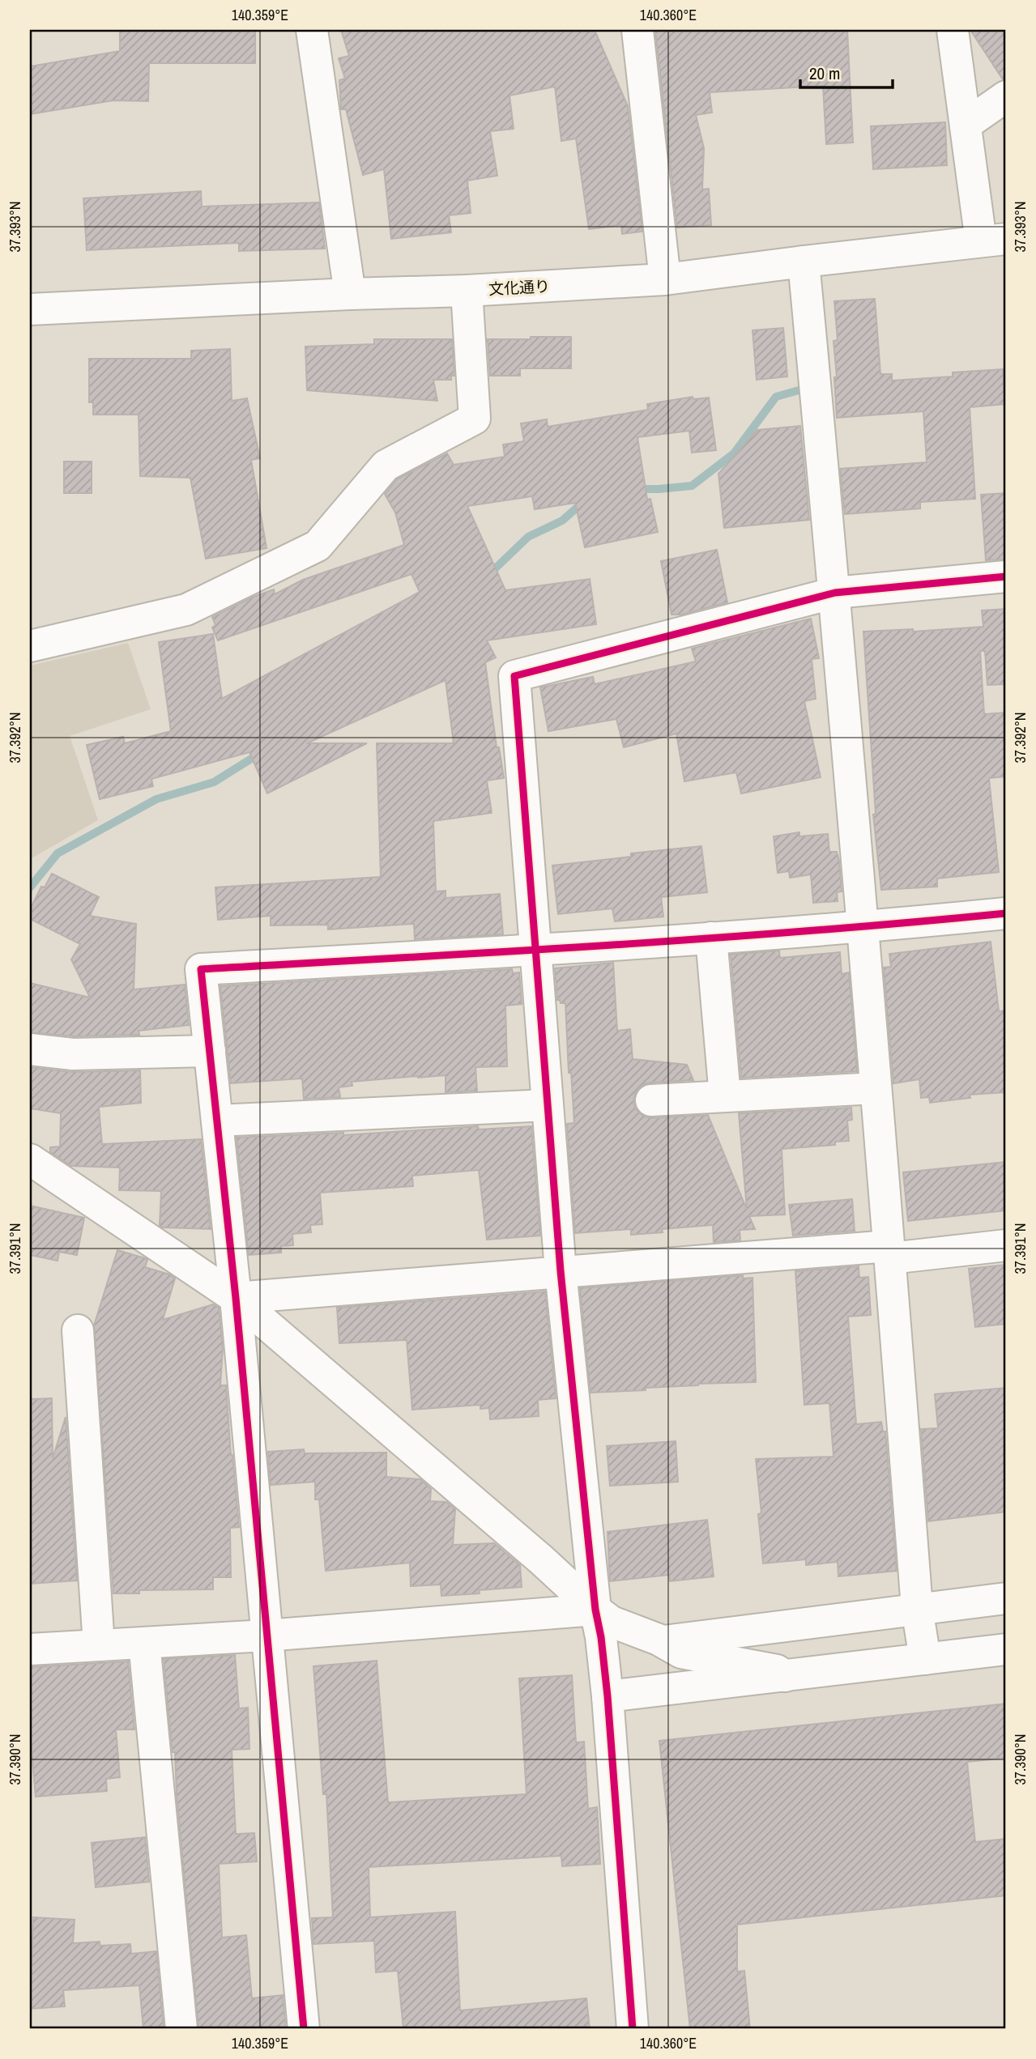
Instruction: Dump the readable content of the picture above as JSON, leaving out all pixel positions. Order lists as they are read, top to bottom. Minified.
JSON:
{"streets":{"street":["文化通り"]},"scale_bar":"20 m","coordinates":["140.359°E","140.360°E","37.393°N","37.392°N","37.391°N","37.390°N"]}
